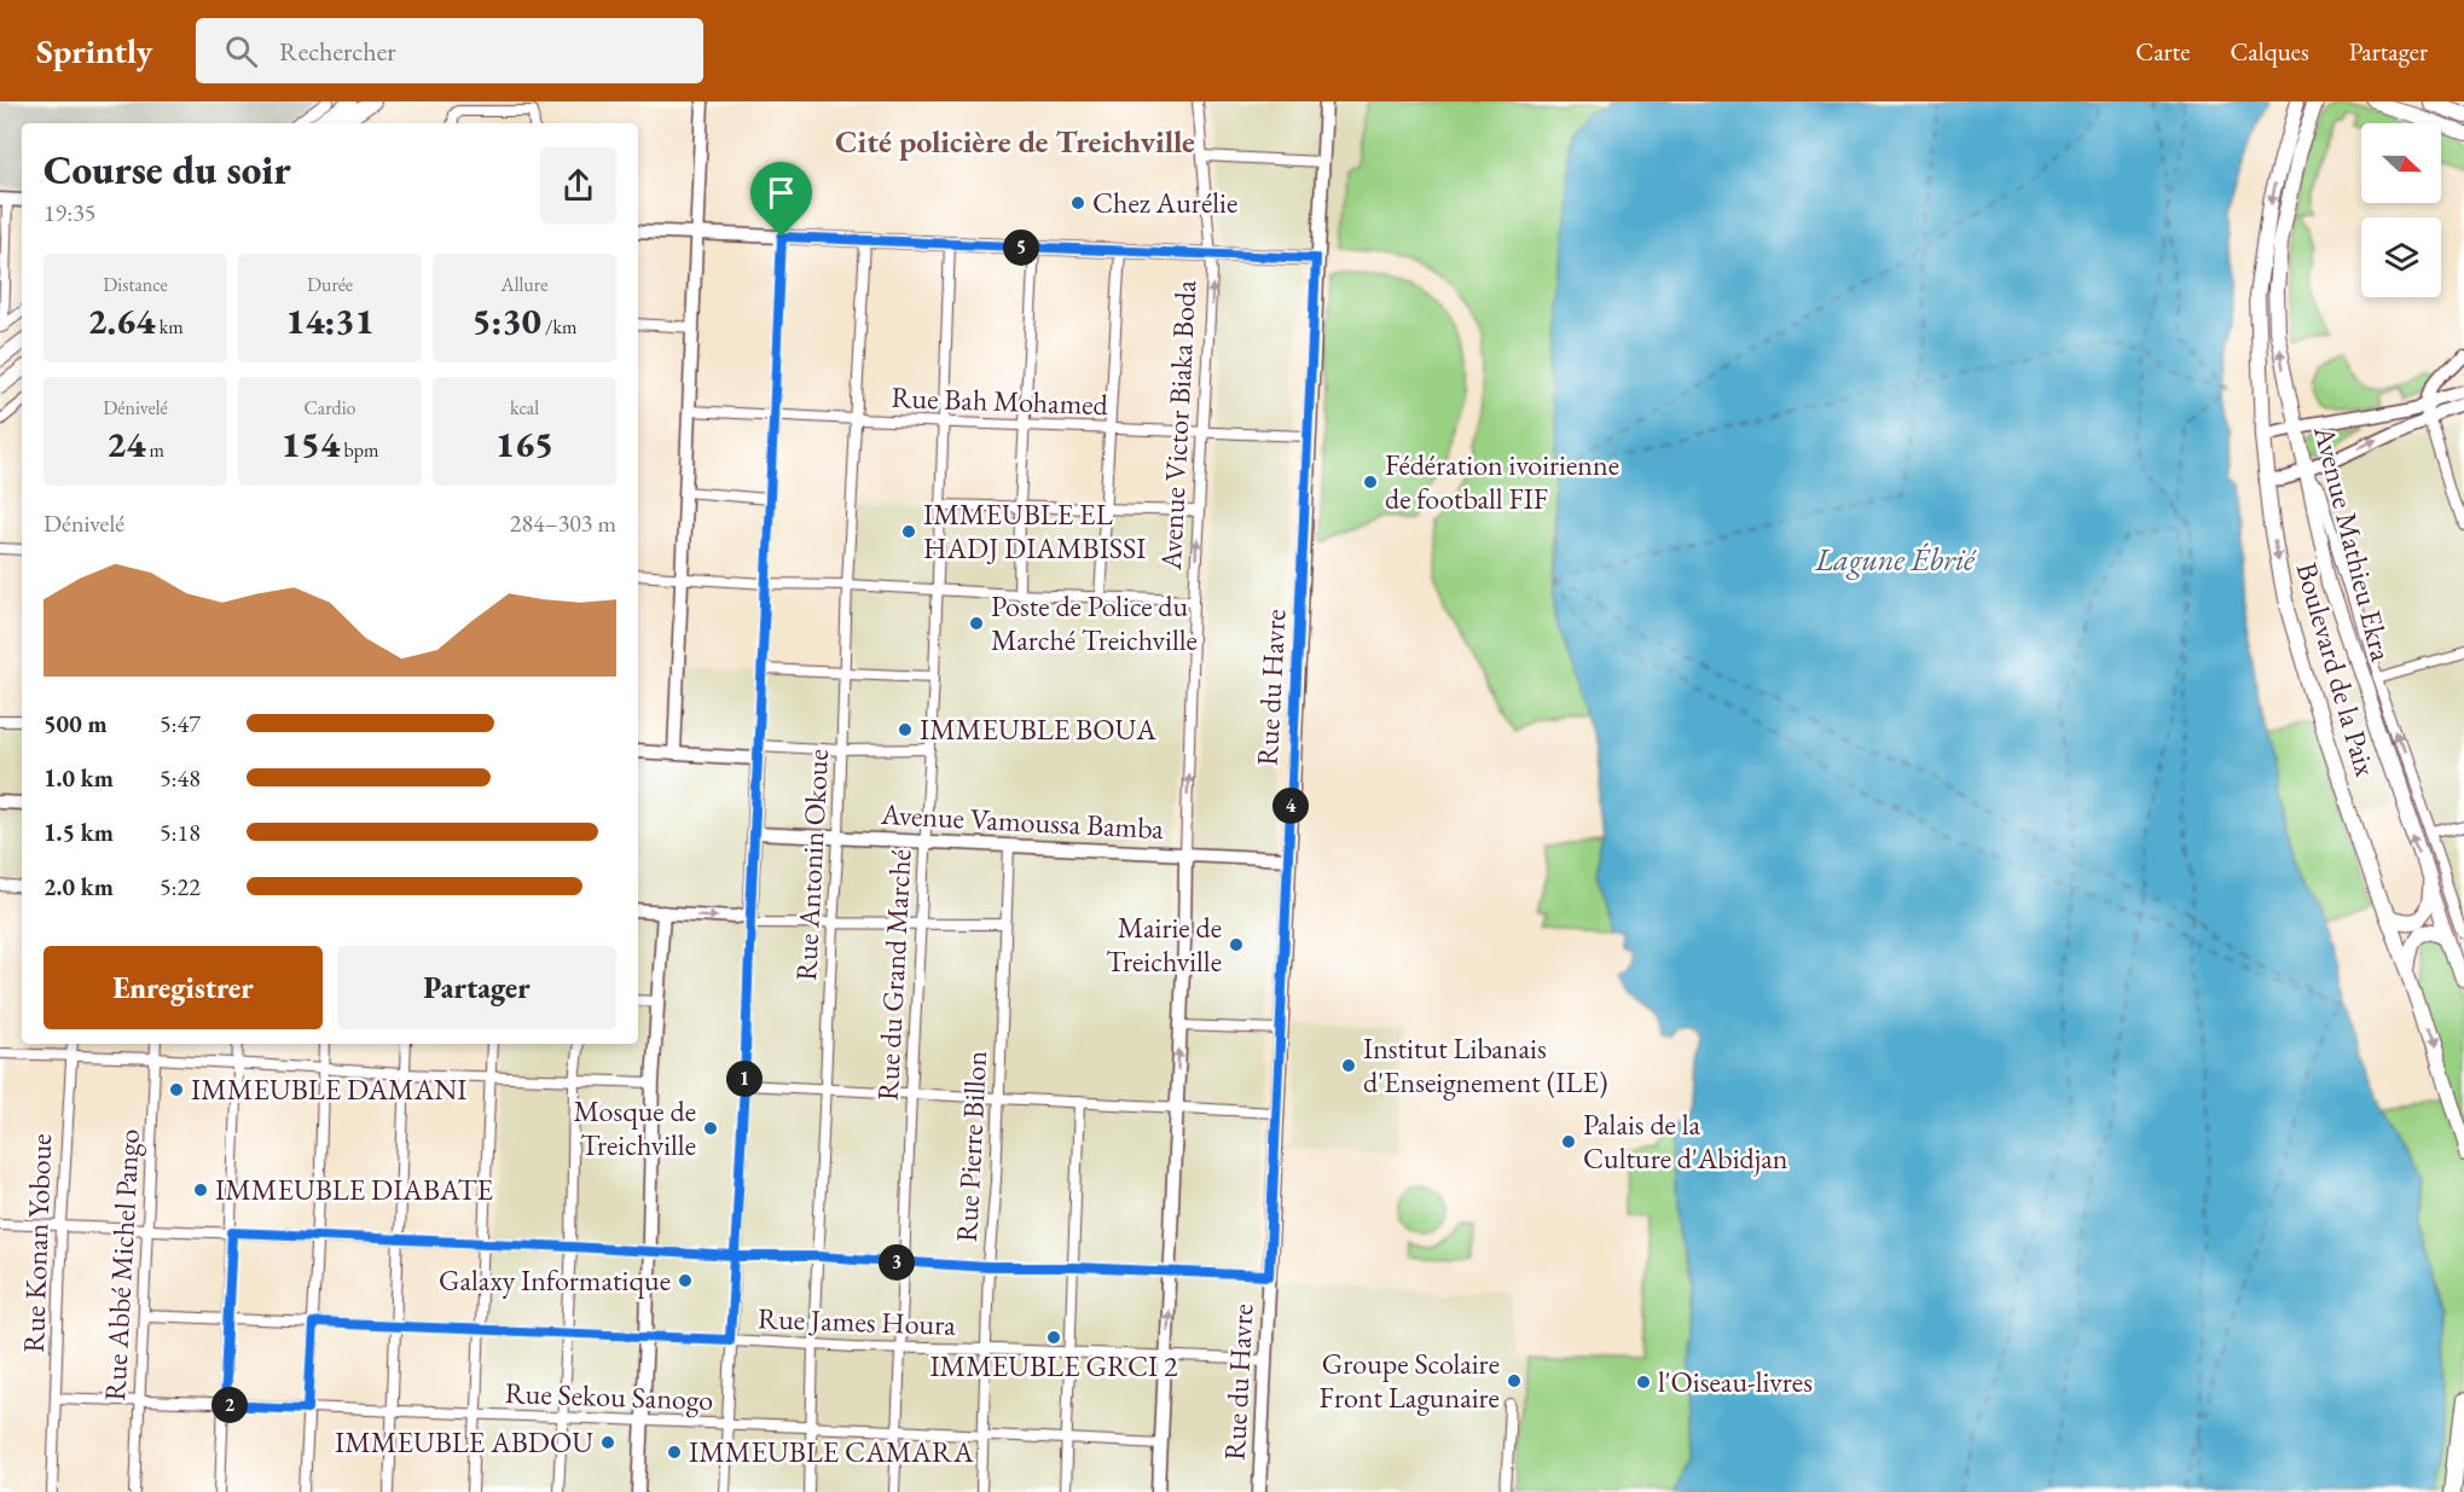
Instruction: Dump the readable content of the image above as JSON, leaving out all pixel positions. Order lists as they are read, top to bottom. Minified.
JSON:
{"streets":{"main road":["Avenue Mathieu Ekra","Boulevard de la Paix"],"street":["Rue Bah Mohamed","Avenue Victor Biaka Boda","Rue du Havre","Avenue Vamoussa Bamba","Rue Antonin Okoue","Rue du Grand Marché","Rue Pierre Billon","Rue Konan Yoboue","Rue Abbé Michel Pango","Rue James Houra","Rue Sekou Sanogo"]},"crossings":[["Rue Bah Mohamed","Avenue Victor Biaka Boda"],["Rue Bah Mohamed","Rue du Havre"],["Rue Bah Mohamed","Rue Antonin Okoue"],["Rue Bah Mohamed","Rue du Grand Marché"],["Avenue Victor Biaka Boda","Avenue Vamoussa Bamba"],["Avenue Victor Biaka Boda","Rue James Houra"],["Avenue Victor Biaka Boda","Rue Sekou Sanogo"],["Rue du Havre","Avenue Vamoussa Bamba"],["Rue du Havre","Rue James Houra"],["Avenue Vamoussa Bamba","Rue Antonin Okoue"],["Avenue Vamoussa Bamba","Rue du Grand Marché"],["Avenue Vamoussa Bamba","Rue Pierre Billon"],["Rue Antonin Okoue","Rue James Houra"],["Rue Antonin Okoue","Rue Sekou Sanogo"],["Rue du Grand Marché","Rue James Houra"],["Rue du Grand Marché","Rue Sekou Sanogo"],["Rue Pierre Billon","Rue James Houra"],["Rue Pierre Billon","Rue Sekou Sanogo"],["Rue Konan Yoboue","Rue Sekou Sanogo"],["Rue Abbé Michel Pango","Rue James Houra"],["Rue Abbé Michel Pango","Rue Sekou Sanogo"]],"one_way":["Avenue Victor Biaka Boda","Avenue Mathieu Ekra","Boulevard de la Paix"],"districts":["Cité policière de Treichville"],"water":["Lagune Ébrié"],"places":["Chez Aurélie","Fédération ivoirienne de football FIF","IMMEUBLE EL HADJ DIAMBISSI","Poste de Police du Marché Treichville","IMMEUBLE BOUA","Mairie de Treichville","Institut Libanais d'Enseignement (ILE)","IMMEUBLE DAMANI","Mosque de Treichville","Palais de la Culture d'Abidjan","IMMEUBLE DIABATE","Galaxy Informatique","IMMEUBLE GRCI 2","Groupe Scolaire Front Lagunaire","l'Oiseau-livres","IMMEUBLE ABDOU","IMMEUBLE CAMARA"],"north":"right","page":{"header":"Sprintly","search":"Rechercher","nav":["Carte","Calques","Partager"],"heading":["Course du soir","19:35"],"pins":["5","4","1","3","2"],"stats":[["Distance","2.64 km"],["Durée","14:31"],["Allure","5:30 /km"],["Dénivelé","24 m"],["Cardio","154 bpm"],["kcal","165"]],"chart":["Dénivelé","284–303 m"],"list":[{"name":"500 m","note":"5:47"},{"name":"1.0 km","note":"5:48"},{"name":"1.5 km","note":"5:18"},{"name":"2.0 km","note":"5:22"}],"buttons":["Enregistrer","Partager"]}}
